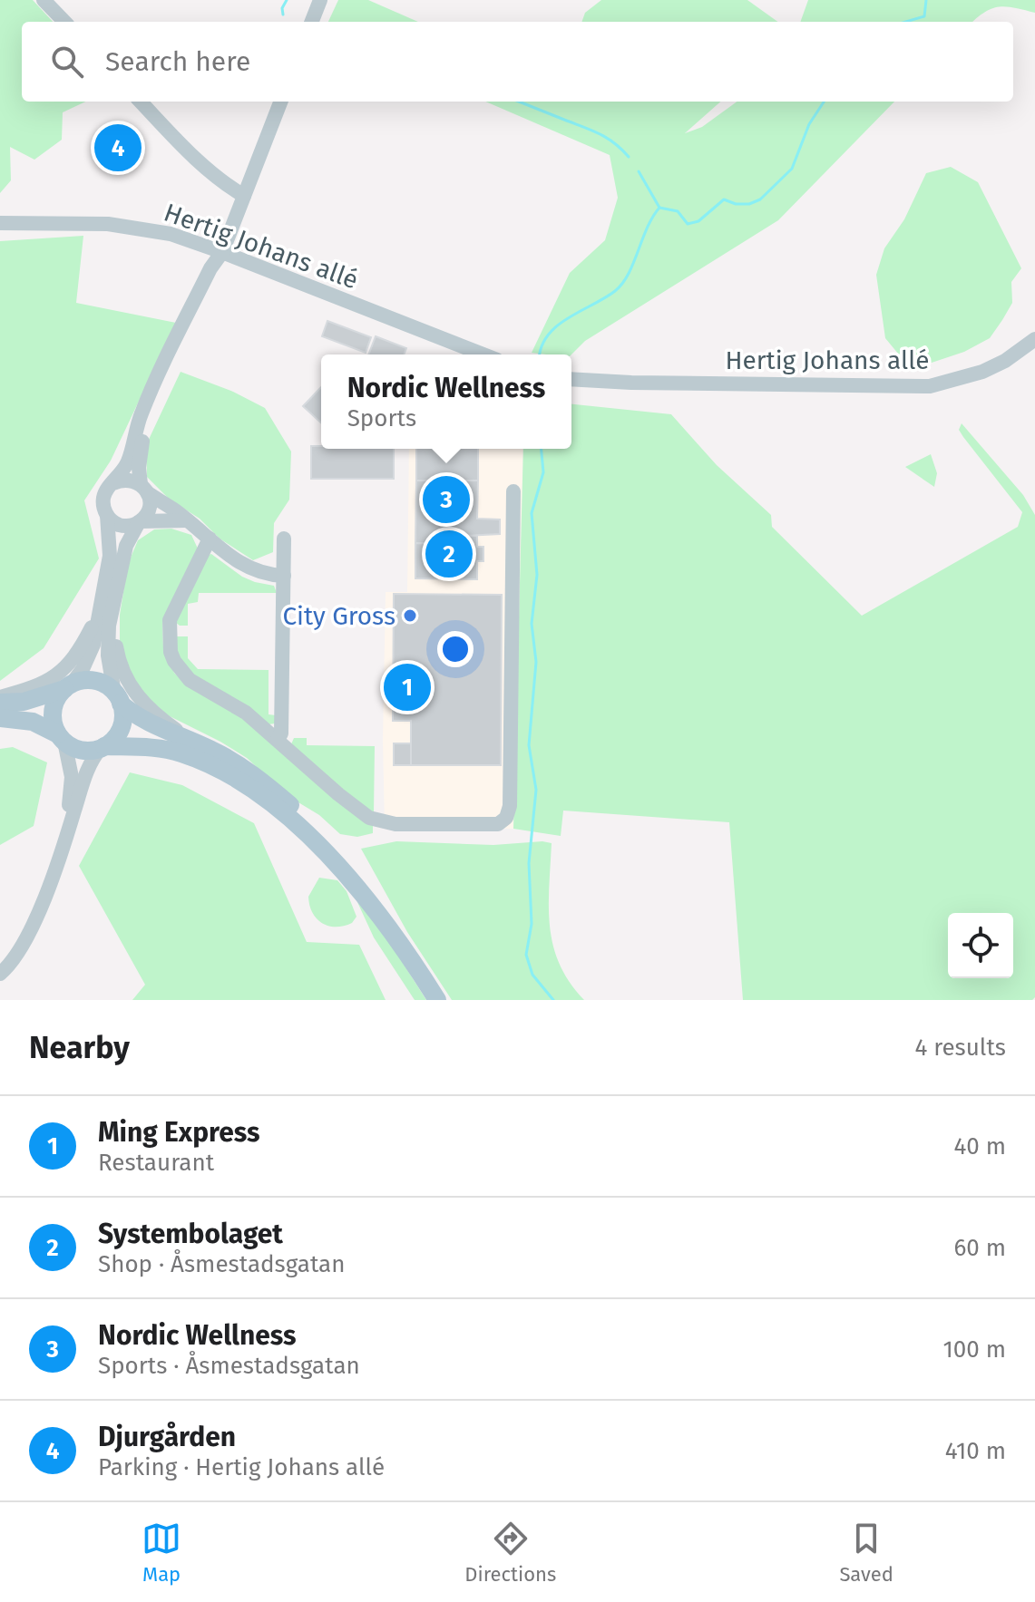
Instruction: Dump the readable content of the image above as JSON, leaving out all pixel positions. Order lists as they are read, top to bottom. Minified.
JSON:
{"streets":{"street":["Hertig Johans allé"]},"places":["City Gross"],"page":{"search":"Search here","pins":["4","3","2","1"],"popup":["Nordic Wellness","Sports"],"heading":["Nearby","4 results"],"list":[{"mark":"1","name":"Ming Express","note":"Restaurant","value":"40 m"},{"mark":"2","name":"Systembolaget","note":"Shop · Åsmestadsgatan","value":"60 m"},{"mark":"3","name":"Nordic Wellness","note":"Sports · Åsmestadsgatan","value":"100 m"},{"mark":"4","name":"Djurgården","note":"Parking · Hertig Johans allé","value":"410 m"}],"nav":["Map","Directions","Saved"]}}
